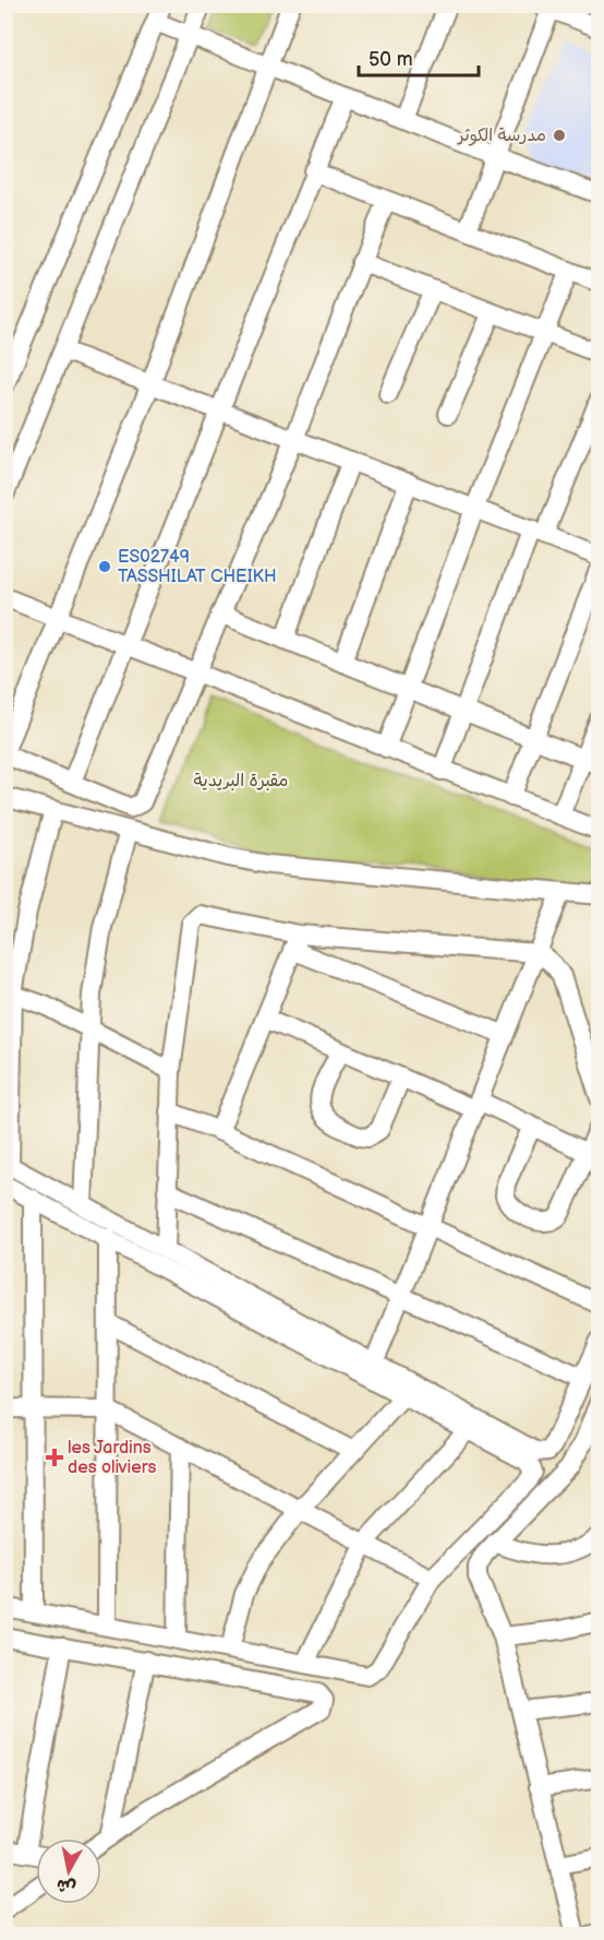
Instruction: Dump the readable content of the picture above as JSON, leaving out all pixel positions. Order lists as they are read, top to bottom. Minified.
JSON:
{"parks":["مقبرة البريدية"],"places":{"other":["مدرسة الكوثر","ES02749 TASSHILAT CHEIKH"],"health":["les Jardins des oliviers"]},"scale_bar":"50 m","north":"bottom"}
